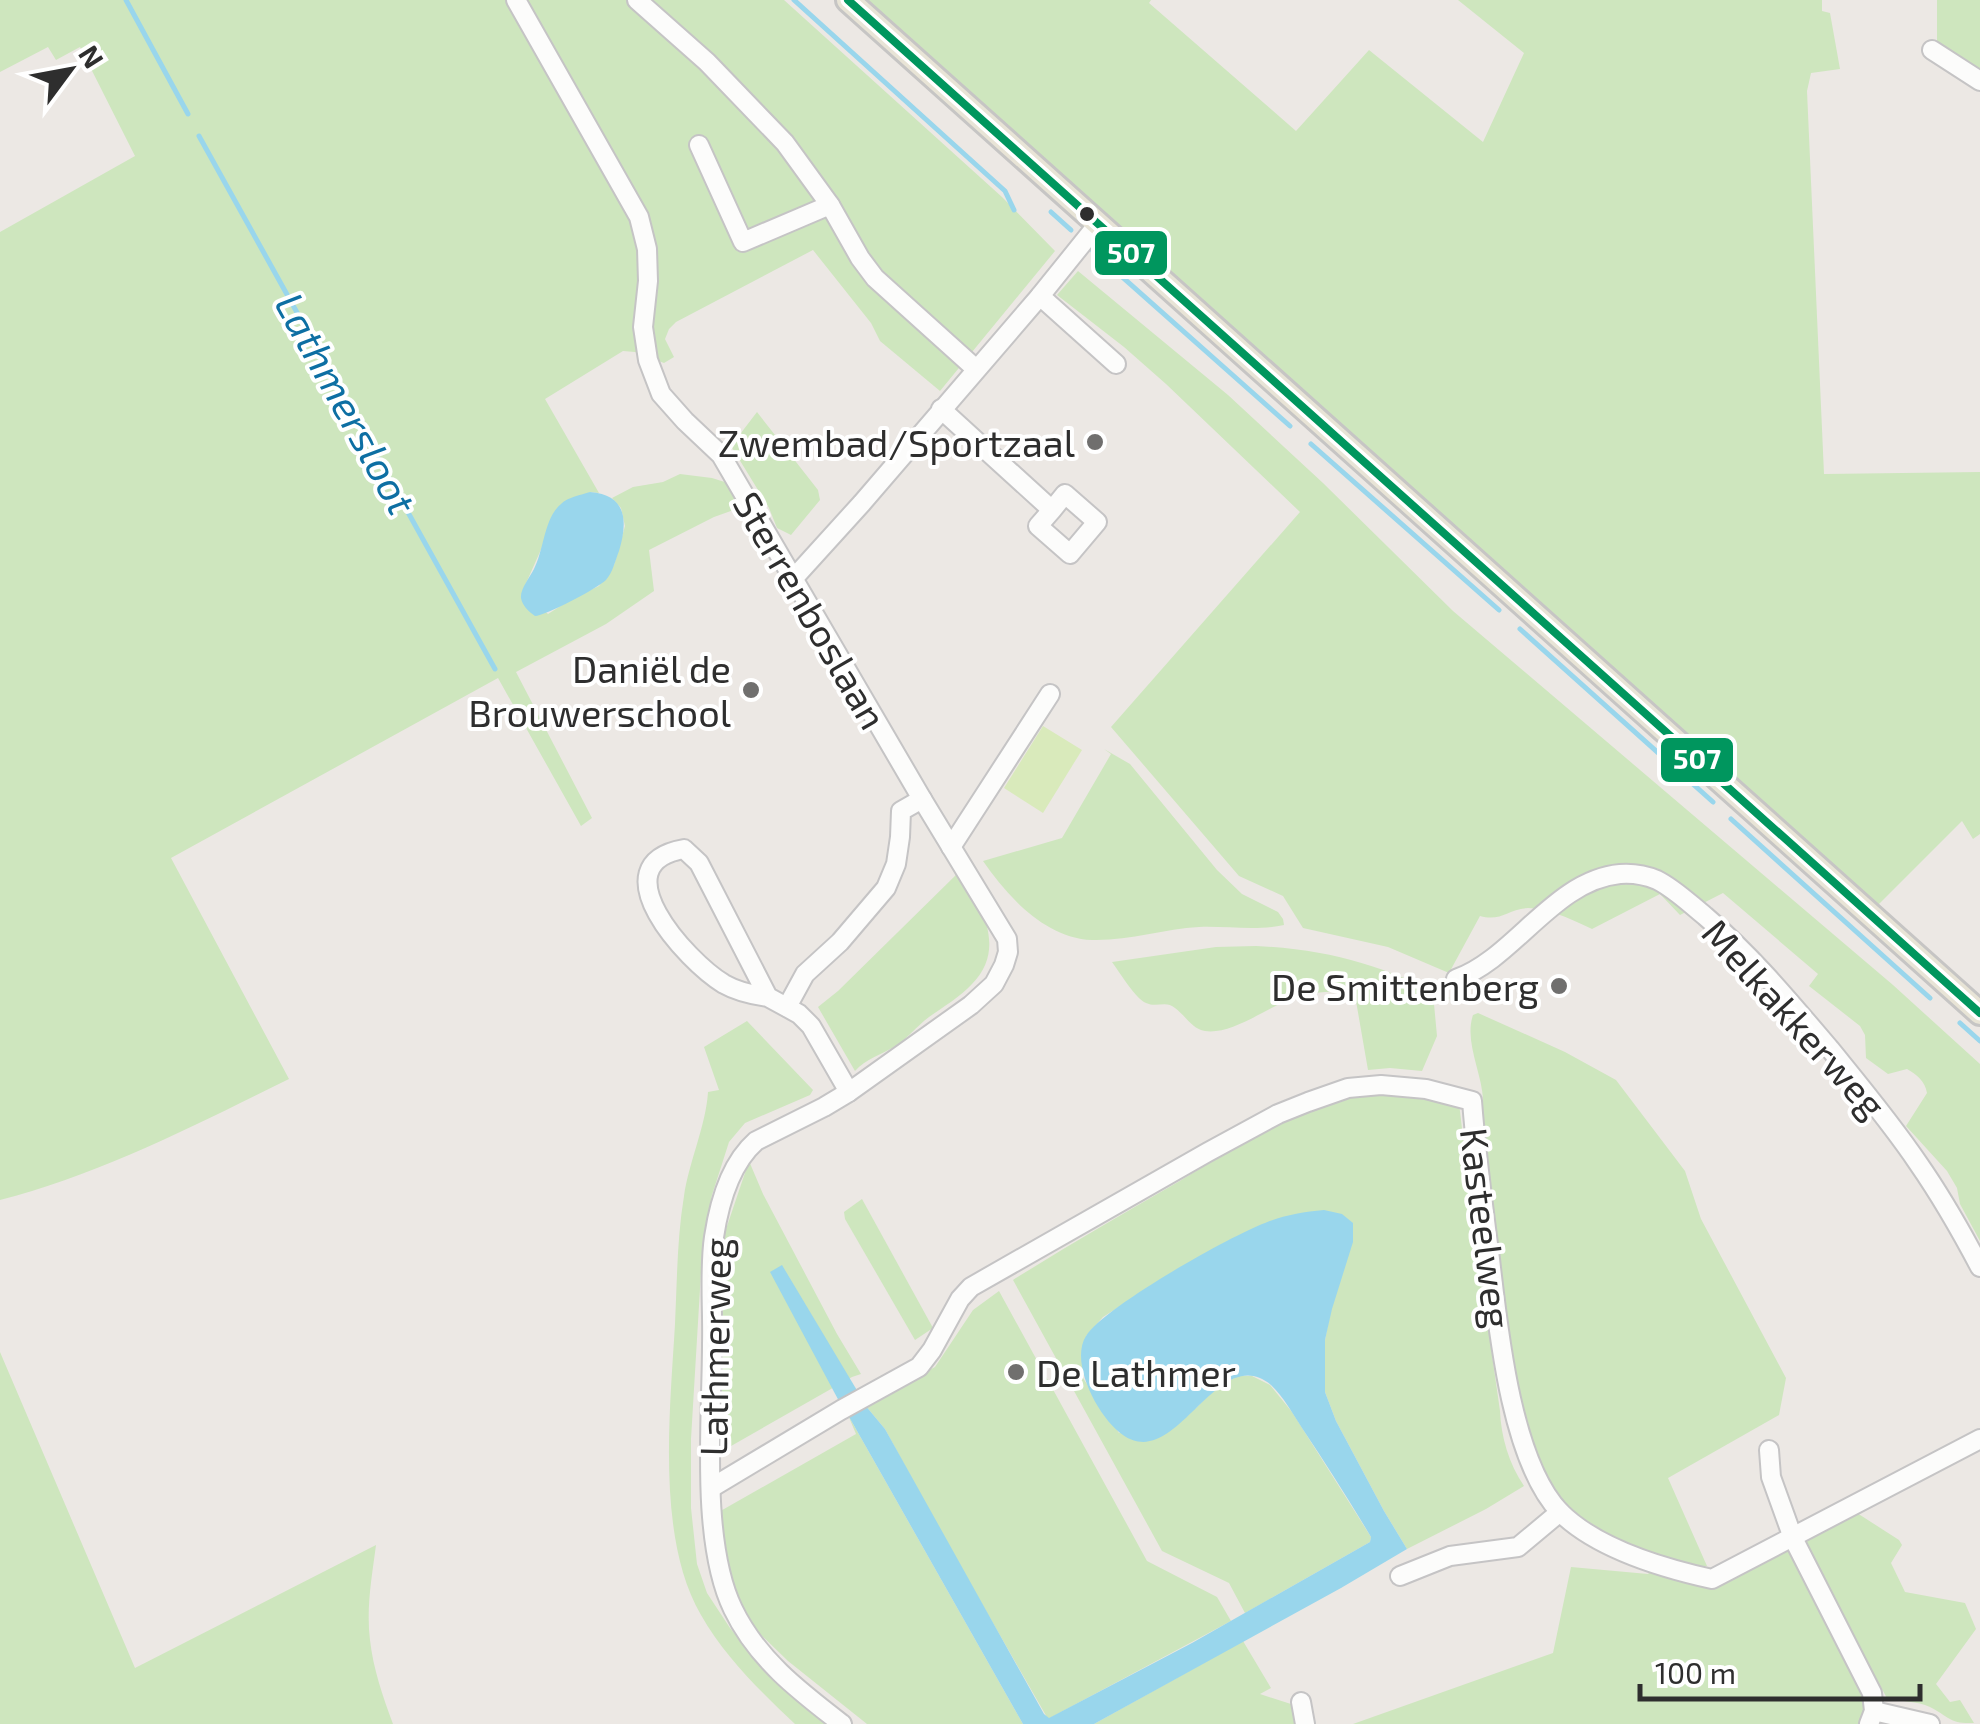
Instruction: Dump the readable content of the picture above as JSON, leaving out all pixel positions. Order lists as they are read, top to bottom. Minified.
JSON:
{"streets":{"street":["Sterrenboslaan","Melkakkerweg","Kasteelweg","Lathmerweg"]},"crossings":[["Sterrenboslaan","Lathmerweg"],["Kasteelweg","Lathmerweg"]],"water":["Lathmersloot"],"places":["Zwembad/Sportzaal","Daniël de Brouwerschool","De Smittenberg","De Lathmer"],"lines":["transit line 507"],"scale_bar":"100 m","north":"top right"}
